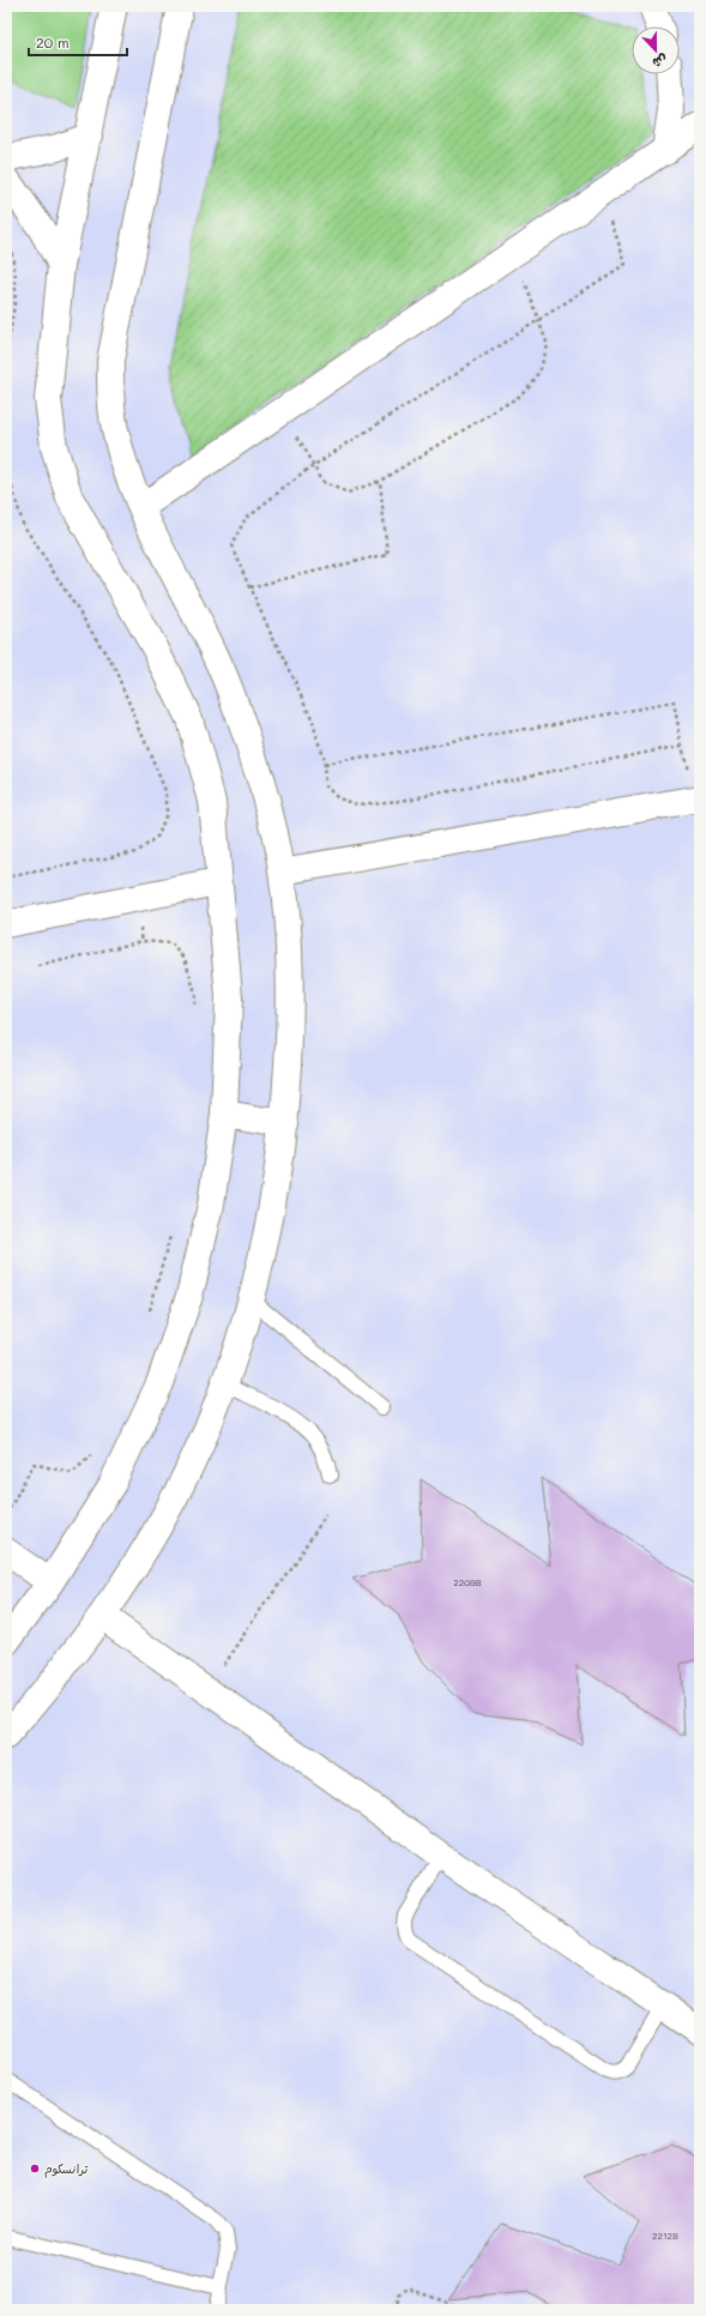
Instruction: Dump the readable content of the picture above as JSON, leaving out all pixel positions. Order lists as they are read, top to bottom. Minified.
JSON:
{"places":["ترانسكوم"],"house_numbers":["2209B","2212B"],"scale_bar":"20 m","north":"bottom"}
